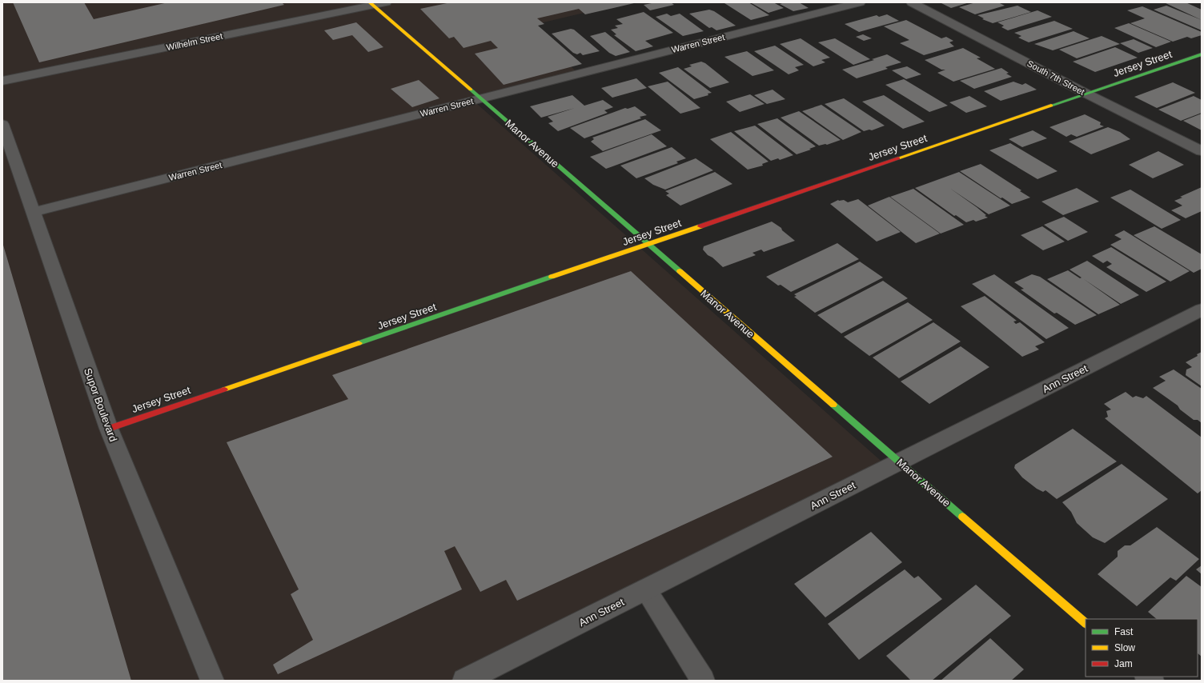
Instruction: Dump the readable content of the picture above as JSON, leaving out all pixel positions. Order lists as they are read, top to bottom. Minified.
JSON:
{"streets":{"street":["Wilhelm Street","Warren Street","Jersey Street","South 7th Street","Manor Avenue","Ann Street","Supor Boulevard"]},"crossings":[["Wilhelm Street","Manor Avenue"],["Warren Street","Manor Avenue"],["Warren Street","Supor Boulevard"],["Jersey Street","South 7th Street"],["Jersey Street","Manor Avenue"],["Jersey Street","Supor Boulevard"],["Manor Avenue","Ann Street"]],"legend":["Fast","Slow","Jam"]}
